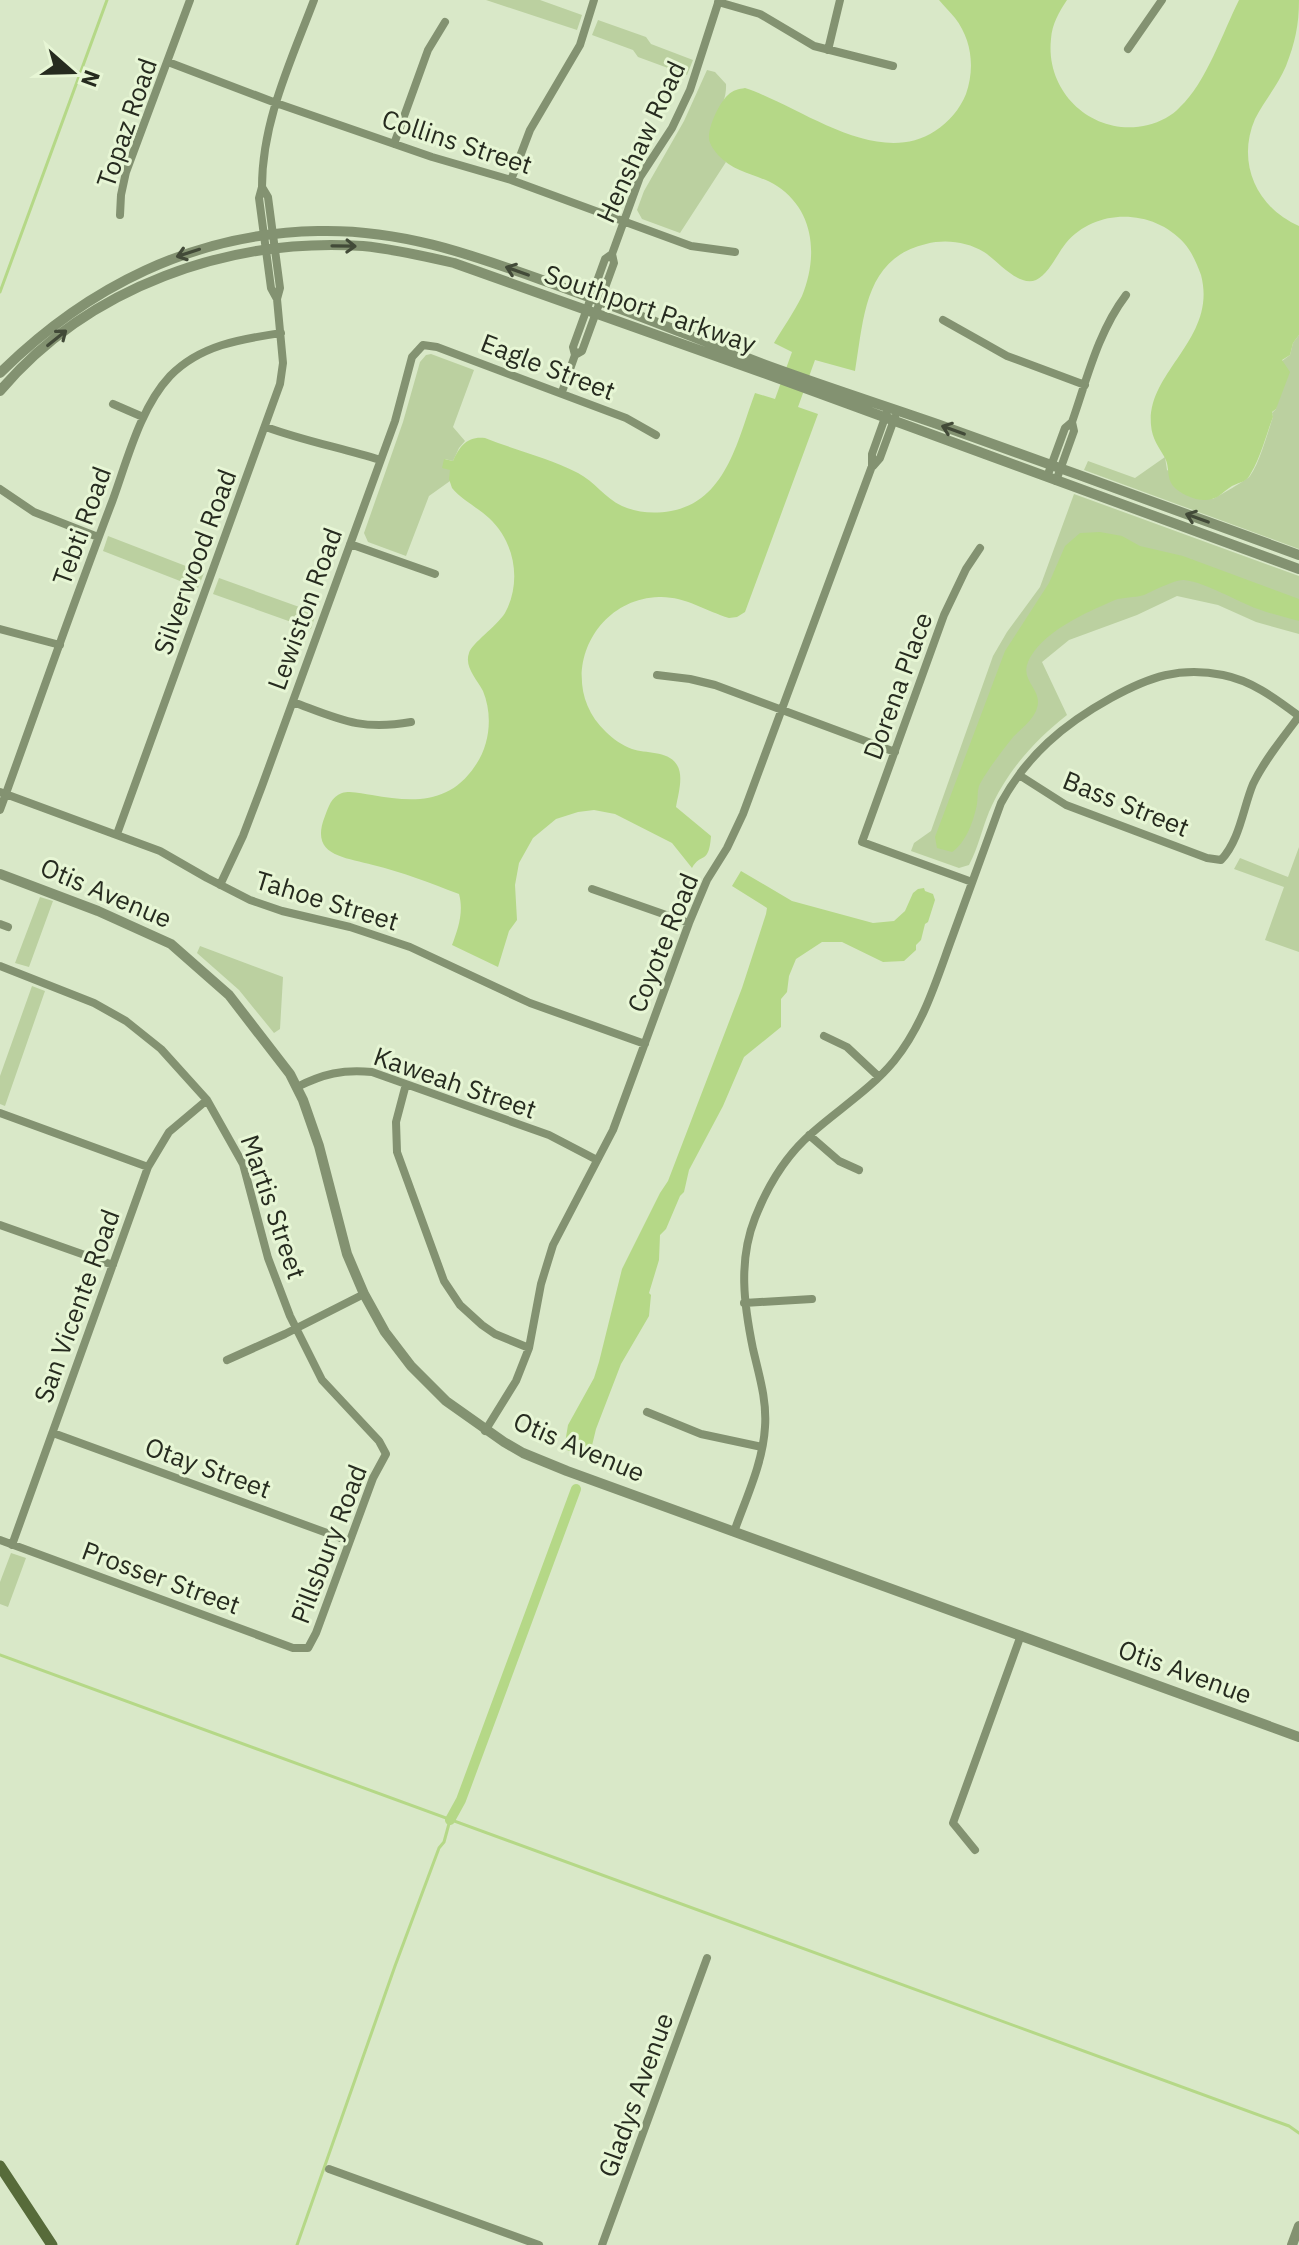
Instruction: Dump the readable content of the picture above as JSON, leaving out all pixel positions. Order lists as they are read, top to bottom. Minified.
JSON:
{"streets":{"street":["Topaz Road","Collins Street","Henshaw Road","Southport Parkway","Eagle Street","Tebti Road","Silverwood Road","Lewiston Road","Dorena Place","Bass Street","Otis Avenue","Tahoe Street","Coyote Road","Kaweah Street","Martis Street","San Vicente Road","Otay Street","Pillsbury Road","Prosser Street","Gladys Avenue"]},"crossings":[["Topaz Road","Collins Street"],["Collins Street","Henshaw Road"],["Collins Street","Silverwood Road"],["Henshaw Road","Southport Parkway"],["Henshaw Road","Eagle Street"],["Southport Parkway","Silverwood Road"],["Southport Parkway","Coyote Road"],["Eagle Street","Lewiston Road"],["Tebti Road","Silverwood Road"],["Tebti Road","Tahoe Street"],["Silverwood Road","Tahoe Street"],["Lewiston Road","Tahoe Street"],["Otis Avenue","Coyote Road"],["Otis Avenue","Kaweah Street"],["Tahoe Street","Coyote Road"],["Coyote Road","Kaweah Street"],["Martis Street","San Vicente Road"],["Martis Street","Pillsbury Road"],["San Vicente Road","Otay Street"],["San Vicente Road","Prosser Street"],["Otay Street","Pillsbury Road"],["Pillsbury Road","Prosser Street"]],"north":"right"}
